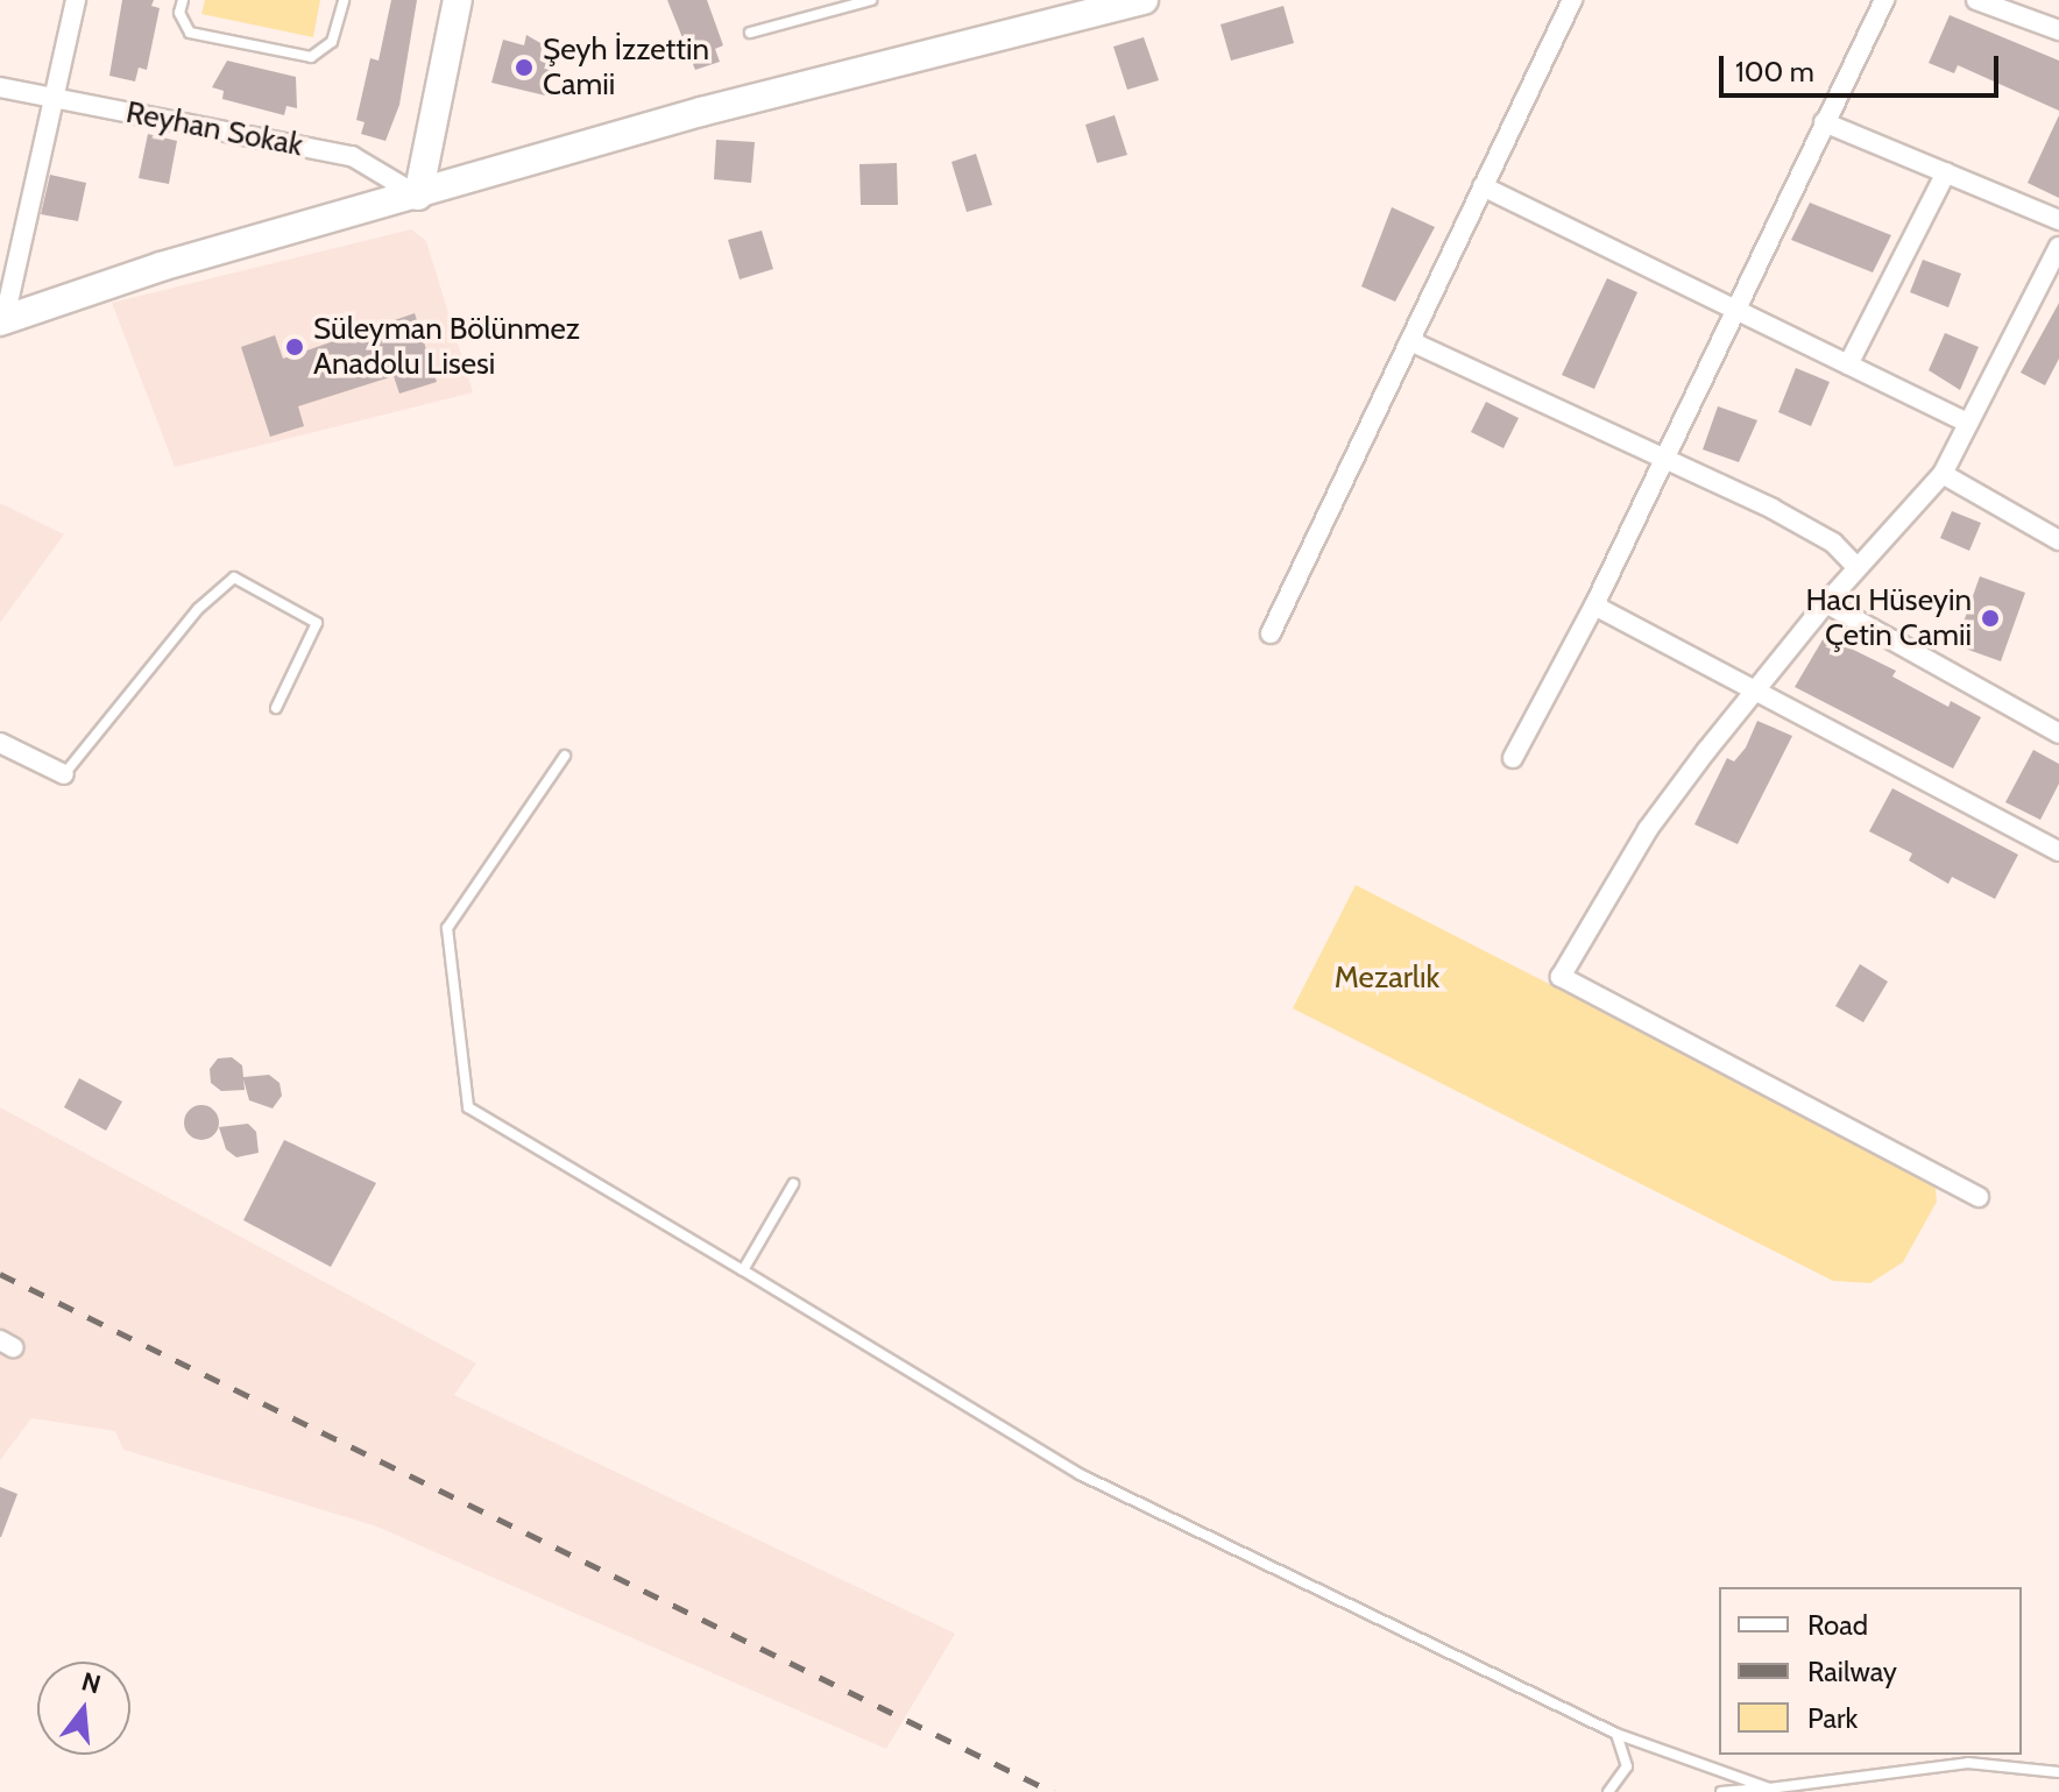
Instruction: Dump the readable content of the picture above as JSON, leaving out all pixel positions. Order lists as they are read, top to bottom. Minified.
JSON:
{"streets":{"street":["Reyhan Sokak"]},"parks":["Mezarlık"],"places":["Şeyh İzzettin Camii","Süleyman Bölünmez Anadolu Lisesi","Hacı Hüseyin Çetin Camii"],"legend":["Road","Railway","Park"],"scale_bar":"100 m","north":"top"}
